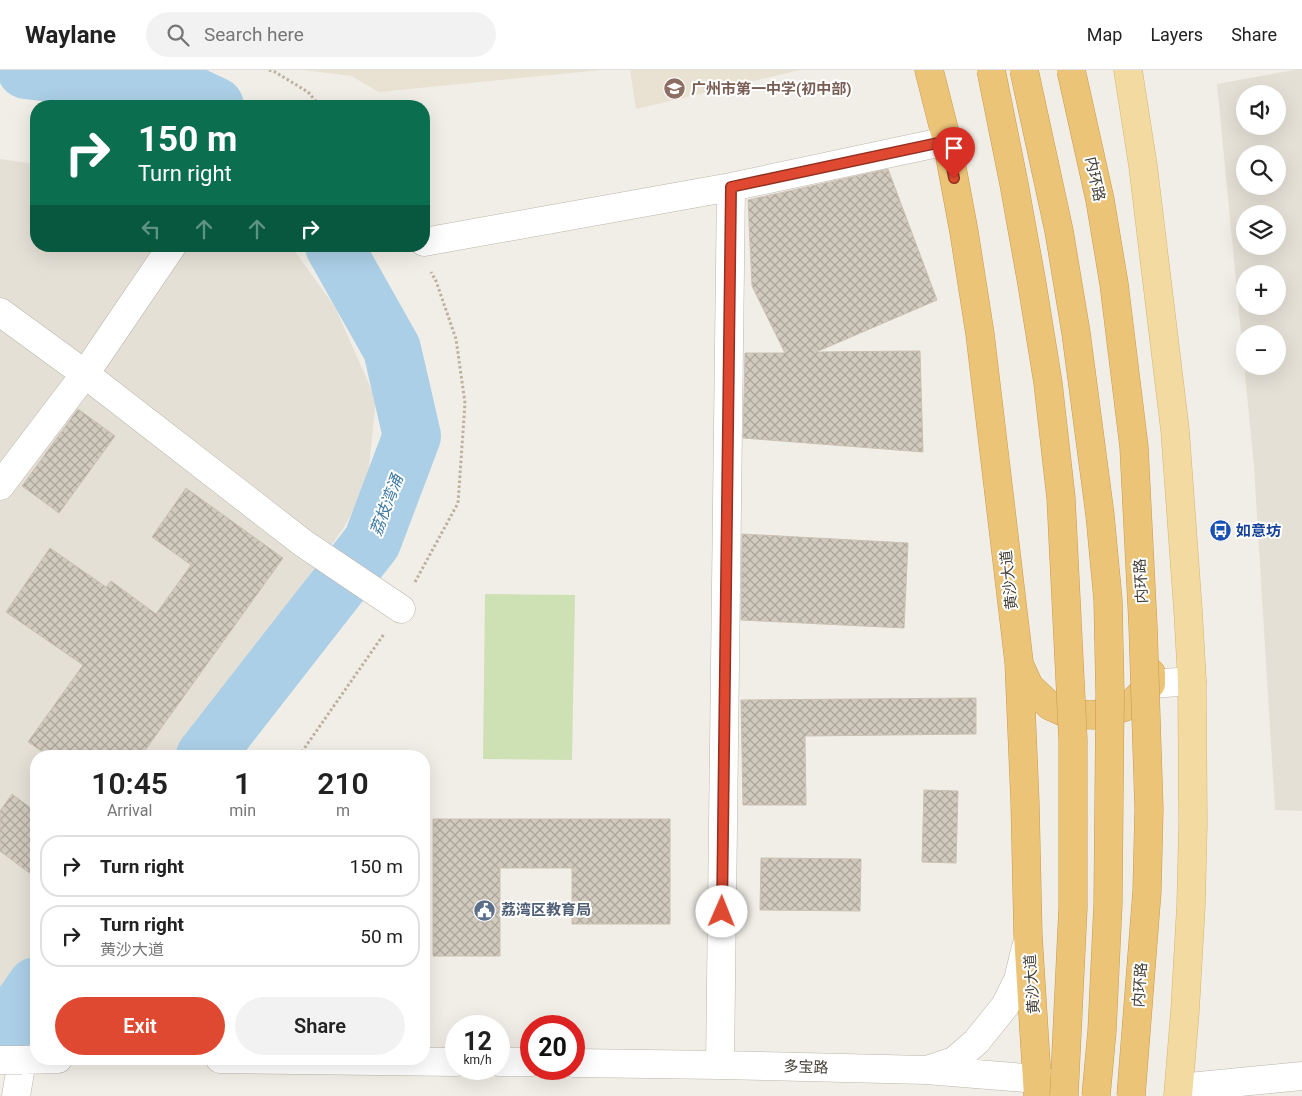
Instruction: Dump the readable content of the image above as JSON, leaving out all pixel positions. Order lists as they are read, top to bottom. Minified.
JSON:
{"streets":{"highway":["内环路","黄沙大道"],"street":["多宝路"]},"crossings":[["黄沙大道","多宝路"]],"water":["荔枝湾涌"],"places":{"school or university":["广州市第一中学(初中部)"],"bus stop":["如意坊"],"public building":["荔湾区教育局"]},"page":{"header":"Waylane","search":"Search here","nav":["Map","Layers","Share"],"map_buttons":["+","−"],"turn":["150 m","Turn right"],"eta":["10:45","Arrival","1","min","210","m"],"list":[{"name":"Turn right","value":"150 m"},{"name":"Turn right","note":"黄沙大道","value":"50 m"}],"buttons":["Exit","Share"],"speed":"12 km/h","limit":"20"}}
